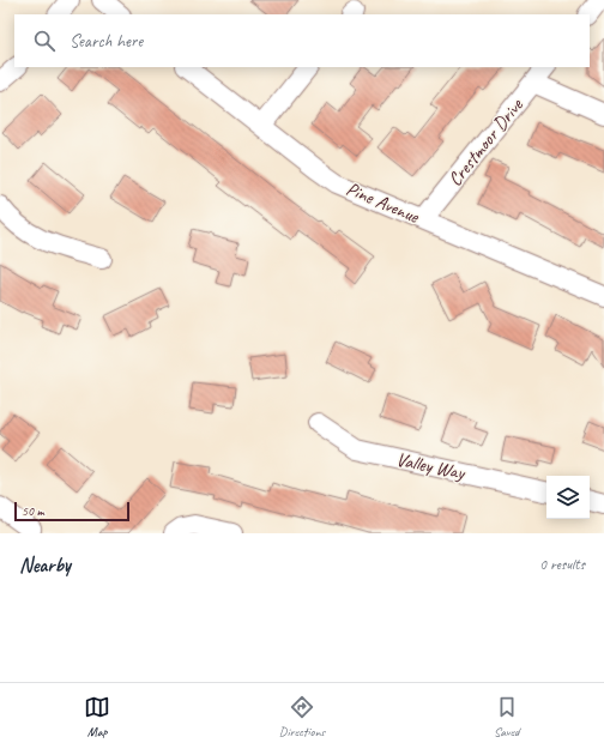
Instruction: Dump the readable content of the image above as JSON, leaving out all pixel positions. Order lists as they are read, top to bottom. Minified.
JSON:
{"streets":{"street":["Crestmoor Drive","Pine Avenue","Valley Way"]},"crossings":[["Crestmoor Drive","Pine Avenue"]],"scale_bar":"50 m","page":{"search":"Search here","scale":"50 m","heading":["Nearby","0 results"],"nav":["Map","Directions","Saved"]}}
